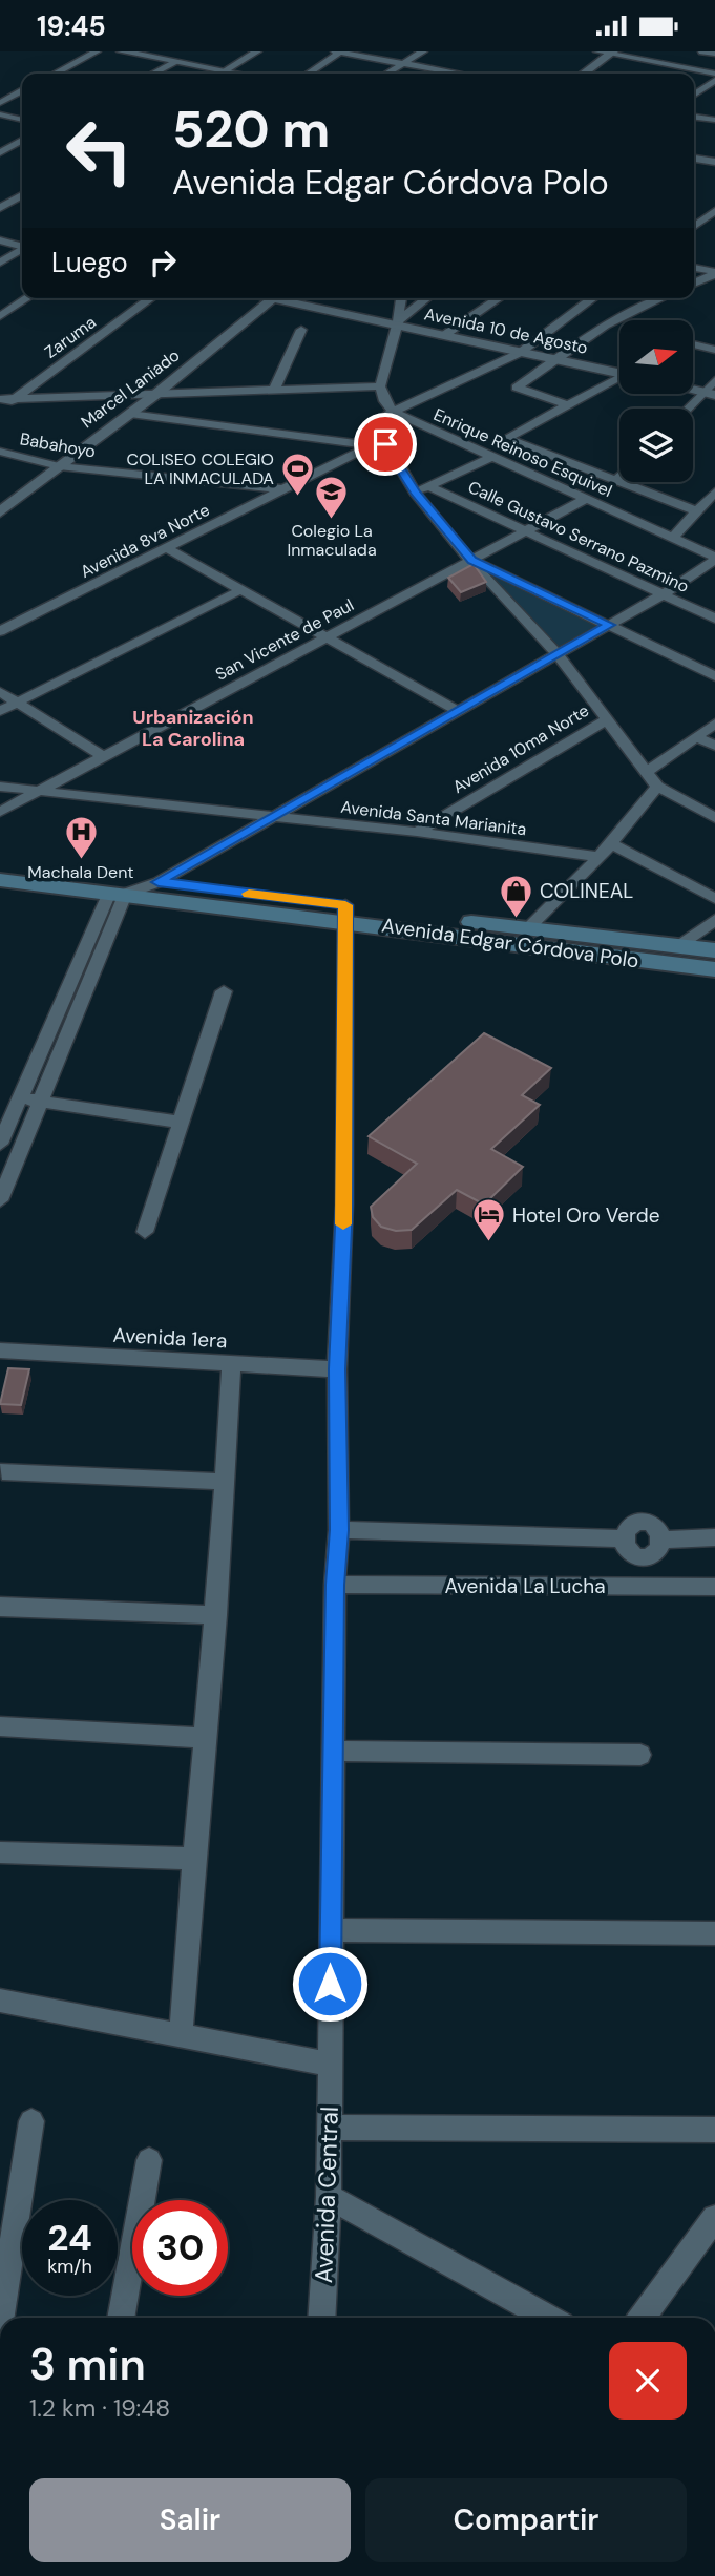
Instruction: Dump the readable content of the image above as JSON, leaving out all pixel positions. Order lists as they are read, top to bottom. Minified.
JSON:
{"streets":{"main road":["Avenida Edgar Córdova Polo"],"street":["Avenida 10 de Agosto","Zaruma","Marcel Laniado","Babahoyo","Enrique Reinoso Esquivel","Calle Gustavo Serrano Pazmino","Avenida 8va Norte","San Vicente de Paul","Avenida 10ma Norte","Avenida Santa Marianita","Avenida 1era","Avenida La Lucha","Avenida Central"]},"crossings":[["Marcel Laniado","Babahoyo"],["Babahoyo","Avenida 8va Norte"],["Enrique Reinoso Esquivel","San Vicente de Paul"],["Calle Gustavo Serrano Pazmino","San Vicente de Paul"],["San Vicente de Paul","Avenida Santa Marianita"],["Avenida 10ma Norte","Avenida Santa Marianita"],["Avenida Edgar Córdova Polo","Avenida Central"],["Avenida 1era","Avenida Central"],["Avenida La Lucha","Avenida Central"]],"districts":["Urbanización La Carolina"],"places":{"sports":["COLISEO COLEGIO LA INMACULADA"],"school or university":["Colegio La Inmaculada"],"hospital":["Machala Dent"],"shop":["COLINEAL"],"hotel":["Hotel Oro Verde"]},"north":"right","page":{"status":"19:45","turn":["520 m","Avenida Edgar Córdova Polo"],"then":"Luego","speed":"24 km/h","limit":"30","heading":["3 min","1.2 km · 19:48"],"buttons":["Salir","Compartir"]}}
